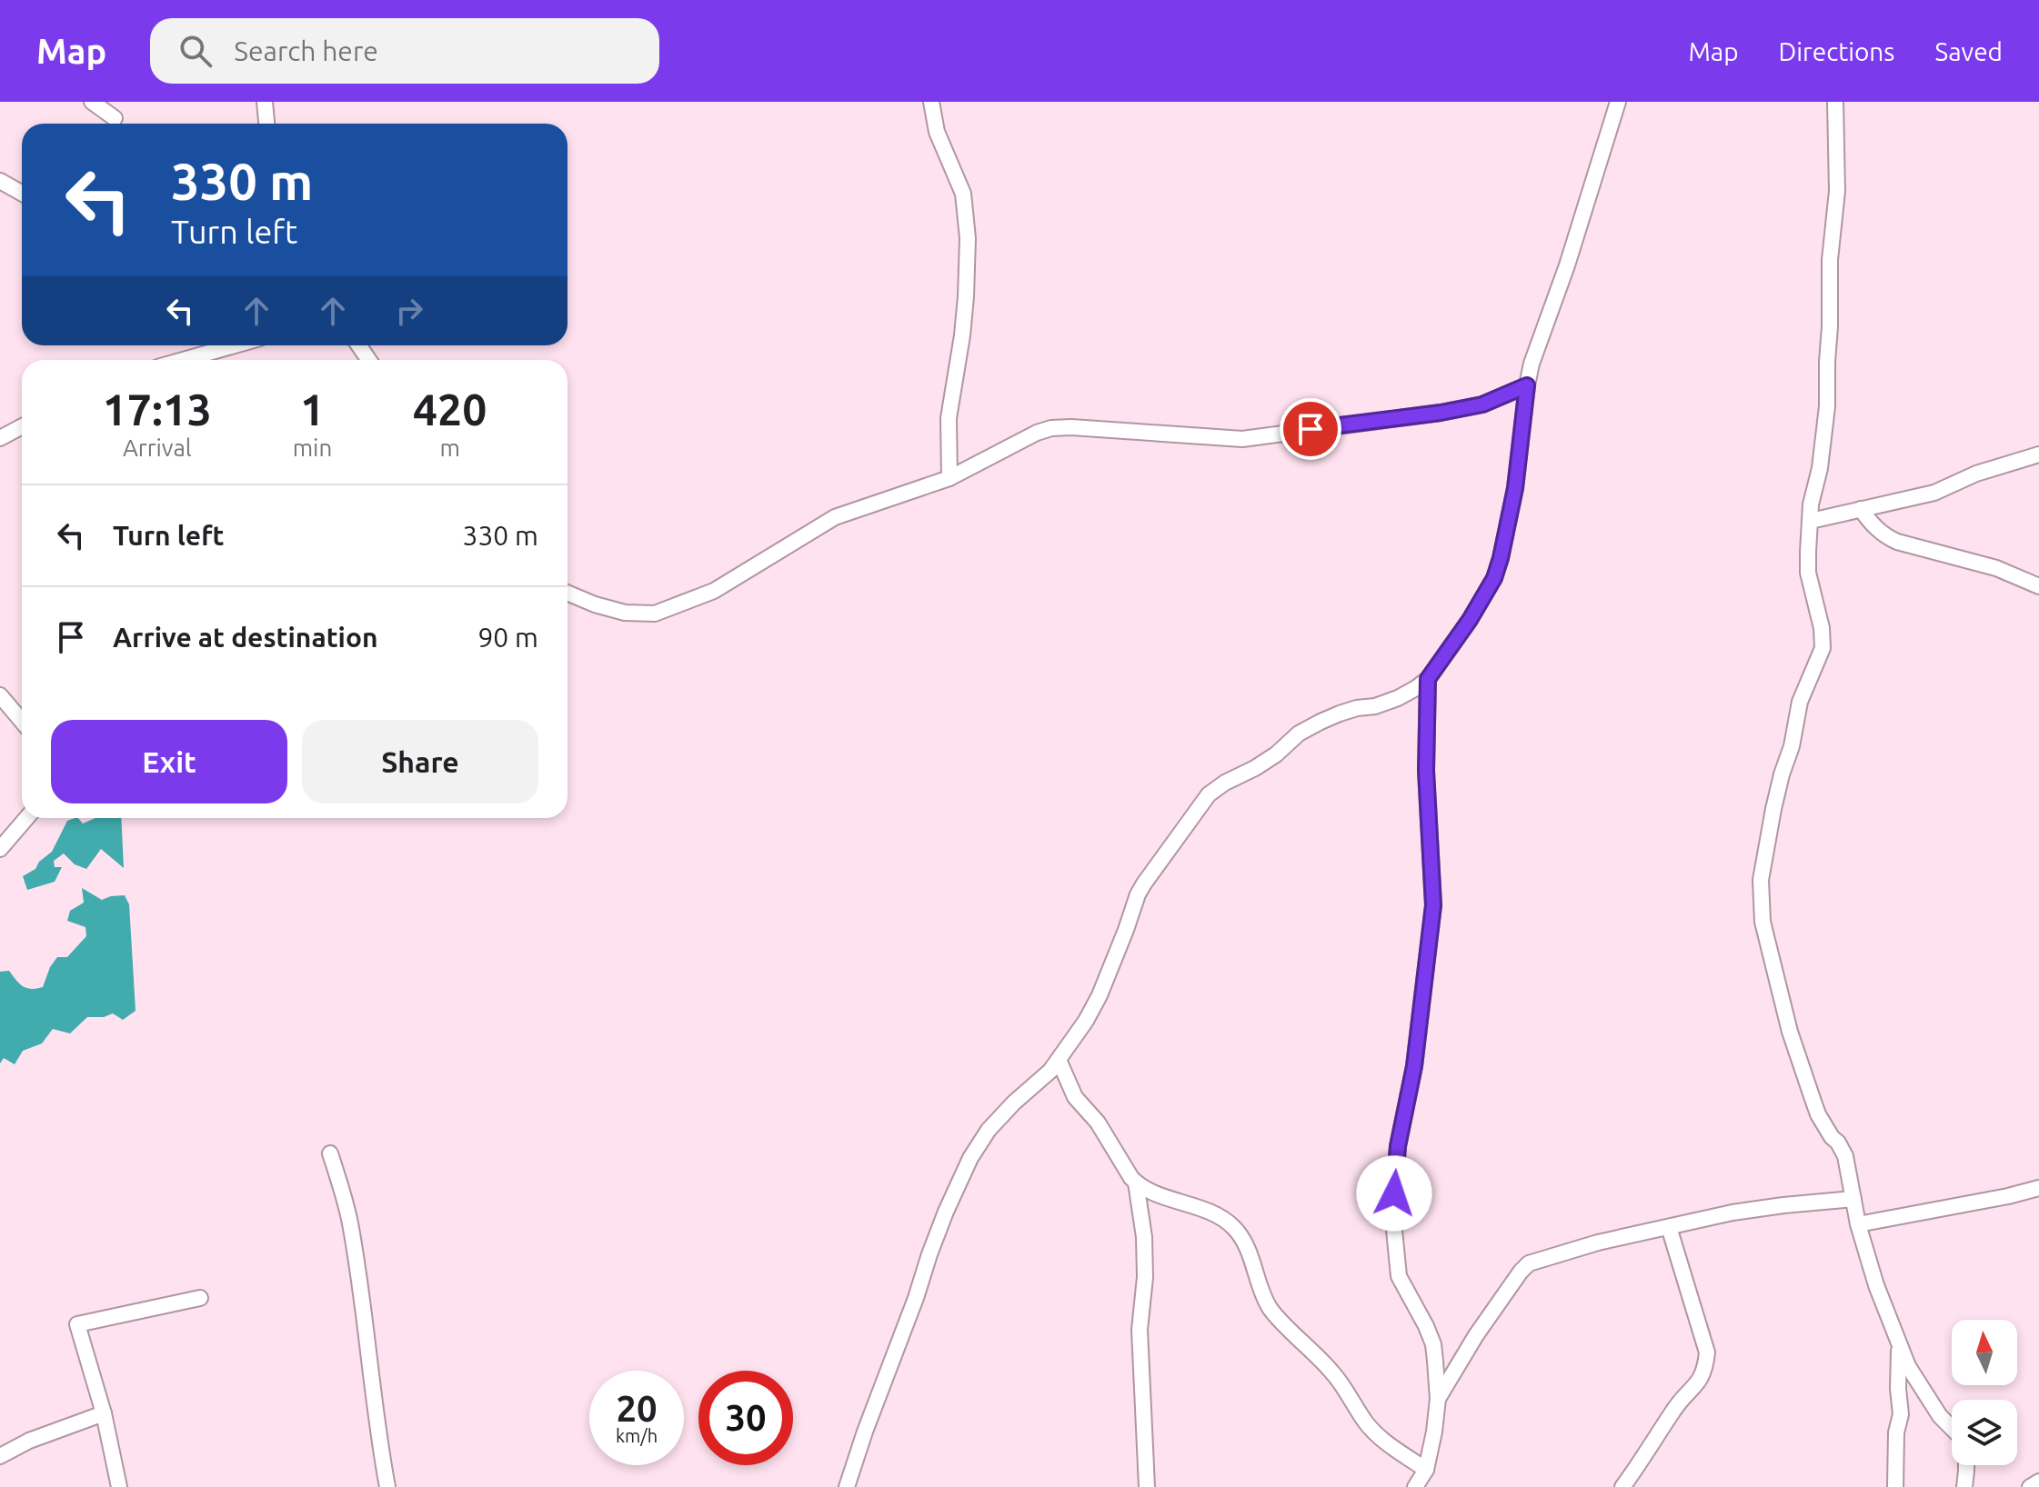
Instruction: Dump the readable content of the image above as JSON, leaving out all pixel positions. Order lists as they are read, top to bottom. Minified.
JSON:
{"north":"top","page":{"header":"Map","search":"Search here","nav":["Map","Directions","Saved"],"turn":["330 m","Turn left"],"eta":["17:13","Arrival","1","min","420","m"],"list":[{"name":"Turn left","value":"330 m"},{"name":"Arrive at destination","value":"90 m"}],"buttons":["Exit","Share"],"speed":"20 km/h","limit":"30"}}
